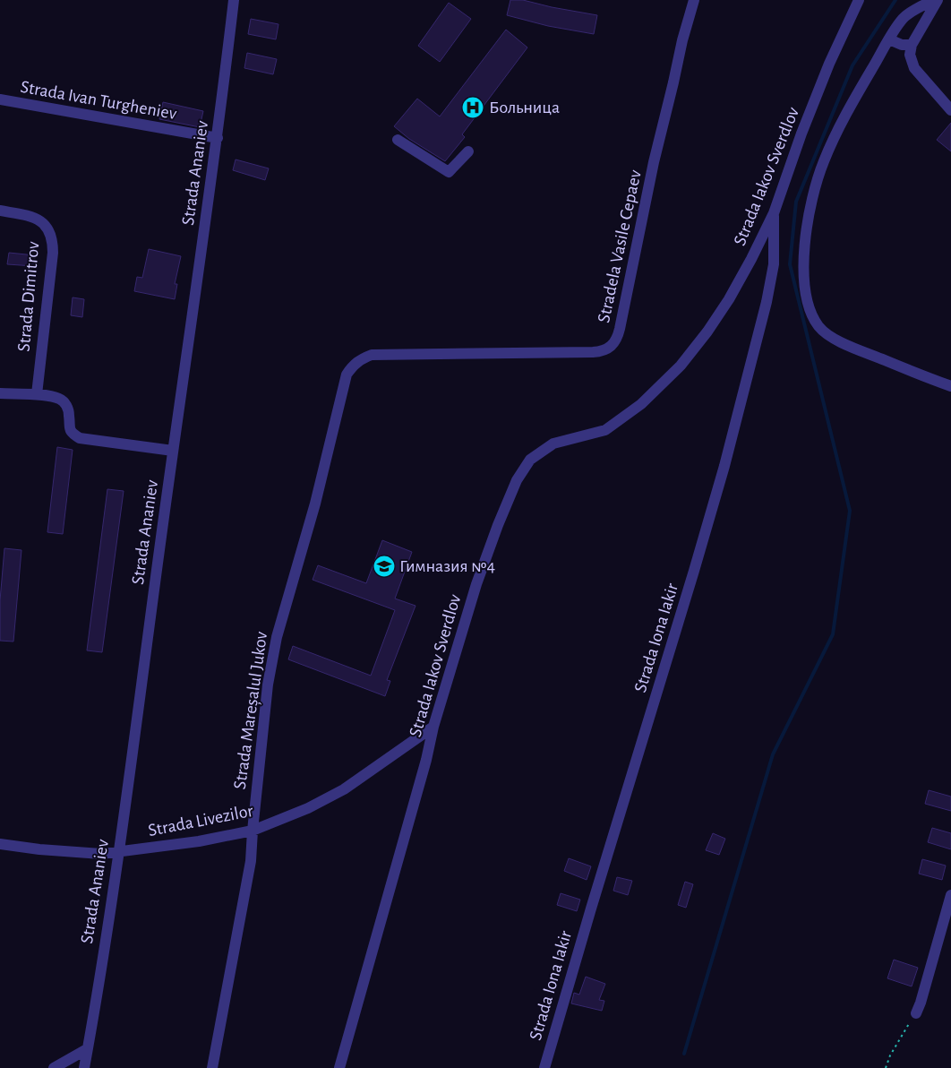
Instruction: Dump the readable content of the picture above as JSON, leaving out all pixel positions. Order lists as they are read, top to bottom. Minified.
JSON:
{"streets":{"street":["Strada Ivan Turgheniev","Strada Ananiev","Strada Iakov Sverdlov","Stradela Vasile Cepaev","Strada Dimitrov","Strada Iona Iakir","Strada Mareșalul Jukov","Strada Livezilor"]},"crossings":[["Strada Ivan Turgheniev","Strada Ananiev"],["Strada Ananiev","Strada Livezilor"],["Strada Iakov Sverdlov","Strada Iona Iakir"],["Strada Iakov Sverdlov","Strada Livezilor"],["Stradela Vasile Cepaev","Strada Mareșalul Jukov"],["Strada Mareșalul Jukov","Strada Livezilor"]],"places":{"hospital":["Больница"],"school or university":["Гимназия №4"]}}
